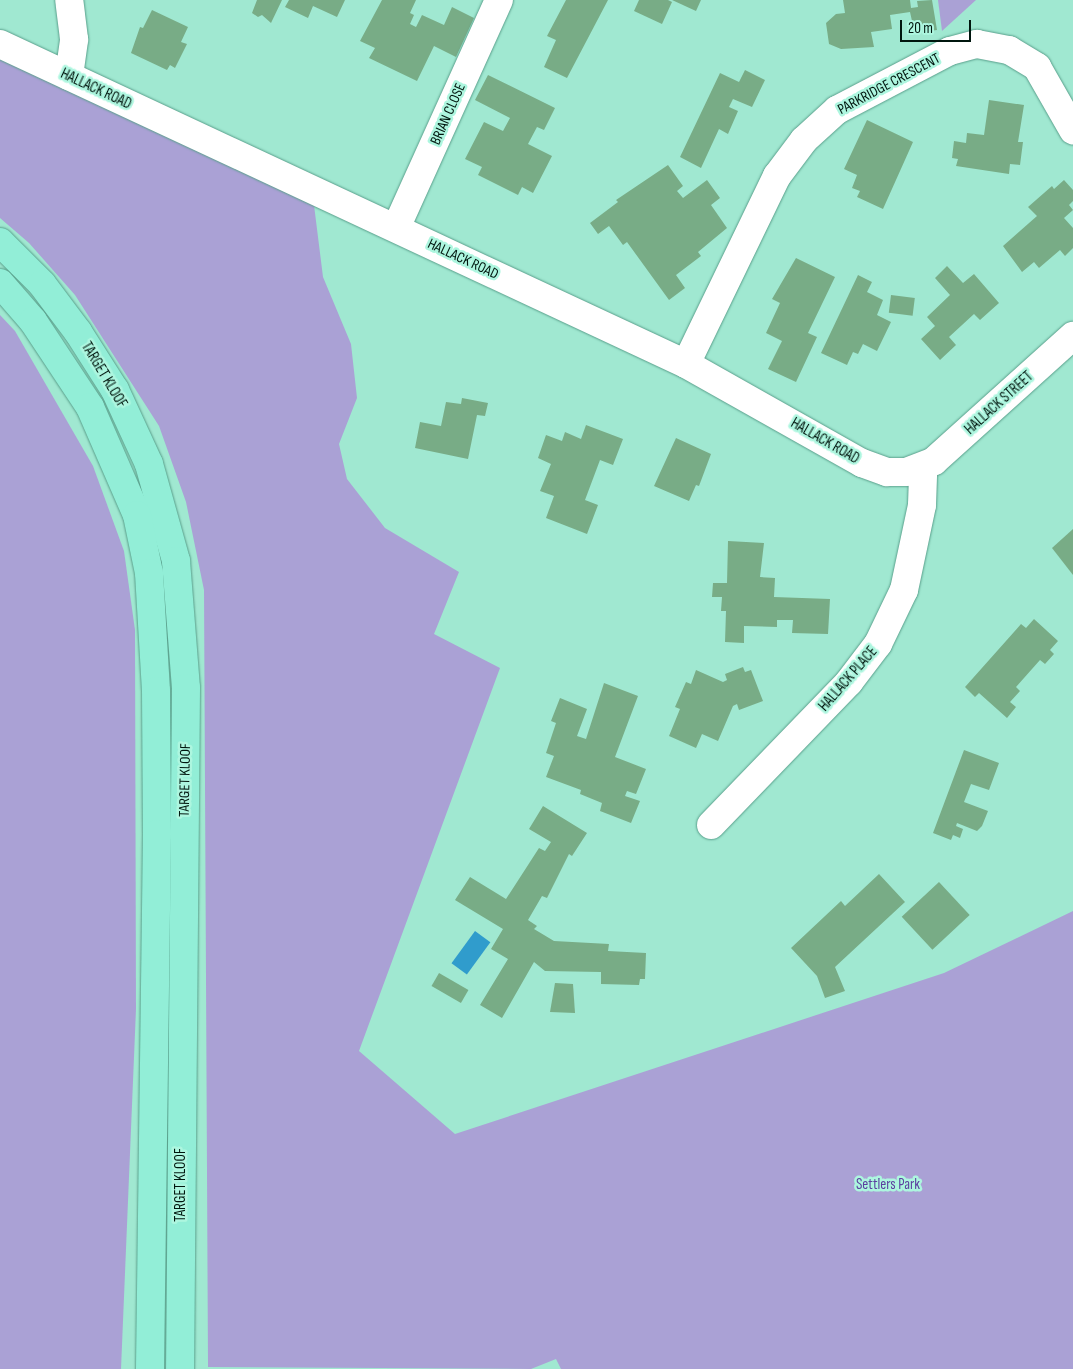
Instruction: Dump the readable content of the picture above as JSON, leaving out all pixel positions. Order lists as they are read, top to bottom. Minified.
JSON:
{"streets":{"main road":["TARGET KLOOF"],"street":["PARKRIDGE CRESCENT","HALLACK ROAD","BRIAN CLOSE","HALLACK STREET","HALLACK PLACE"]},"crossings":[["PARKRIDGE CRESCENT","HALLACK ROAD"],["HALLACK ROAD","BRIAN CLOSE"],["HALLACK ROAD","HALLACK STREET"],["HALLACK ROAD","HALLACK PLACE"],["HALLACK STREET","HALLACK PLACE"]],"parks":["Settlers Park"],"scale_bar":"20 m"}
